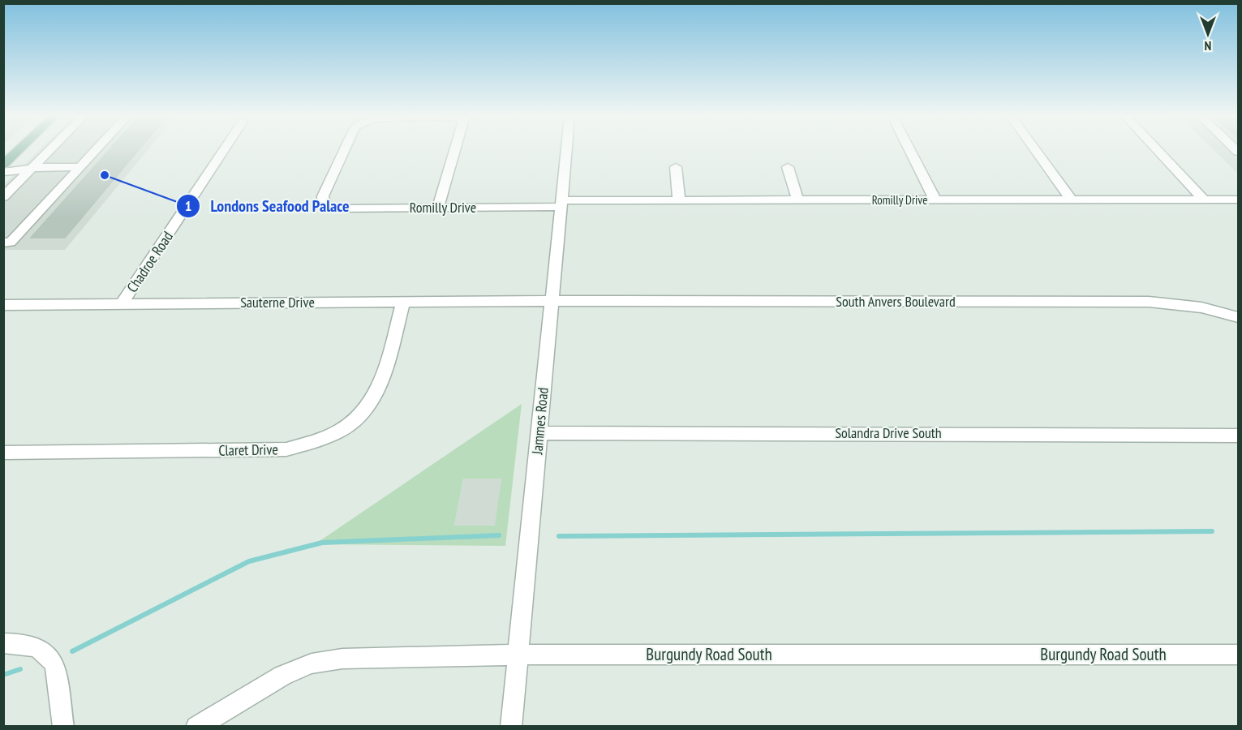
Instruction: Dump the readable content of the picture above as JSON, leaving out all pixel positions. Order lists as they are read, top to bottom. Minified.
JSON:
{"streets":{"street":["Romilly Drive","Chadroe Road","South Anvers Boulevard","Sauterne Drive","Jammes Road","Solandra Drive South","Claret Drive","Burgundy Road South"]},"crossings":[["Romilly Drive","Jammes Road"],["Chadroe Road","Sauterne Drive"],["South Anvers Boulevard","Sauterne Drive"],["South Anvers Boulevard","Jammes Road"],["Sauterne Drive","Jammes Road"],["Sauterne Drive","Claret Drive"],["Jammes Road","Solandra Drive South"],["Jammes Road","Burgundy Road South"]],"places":["Londons Seafood Palace"],"north":"bottom"}
